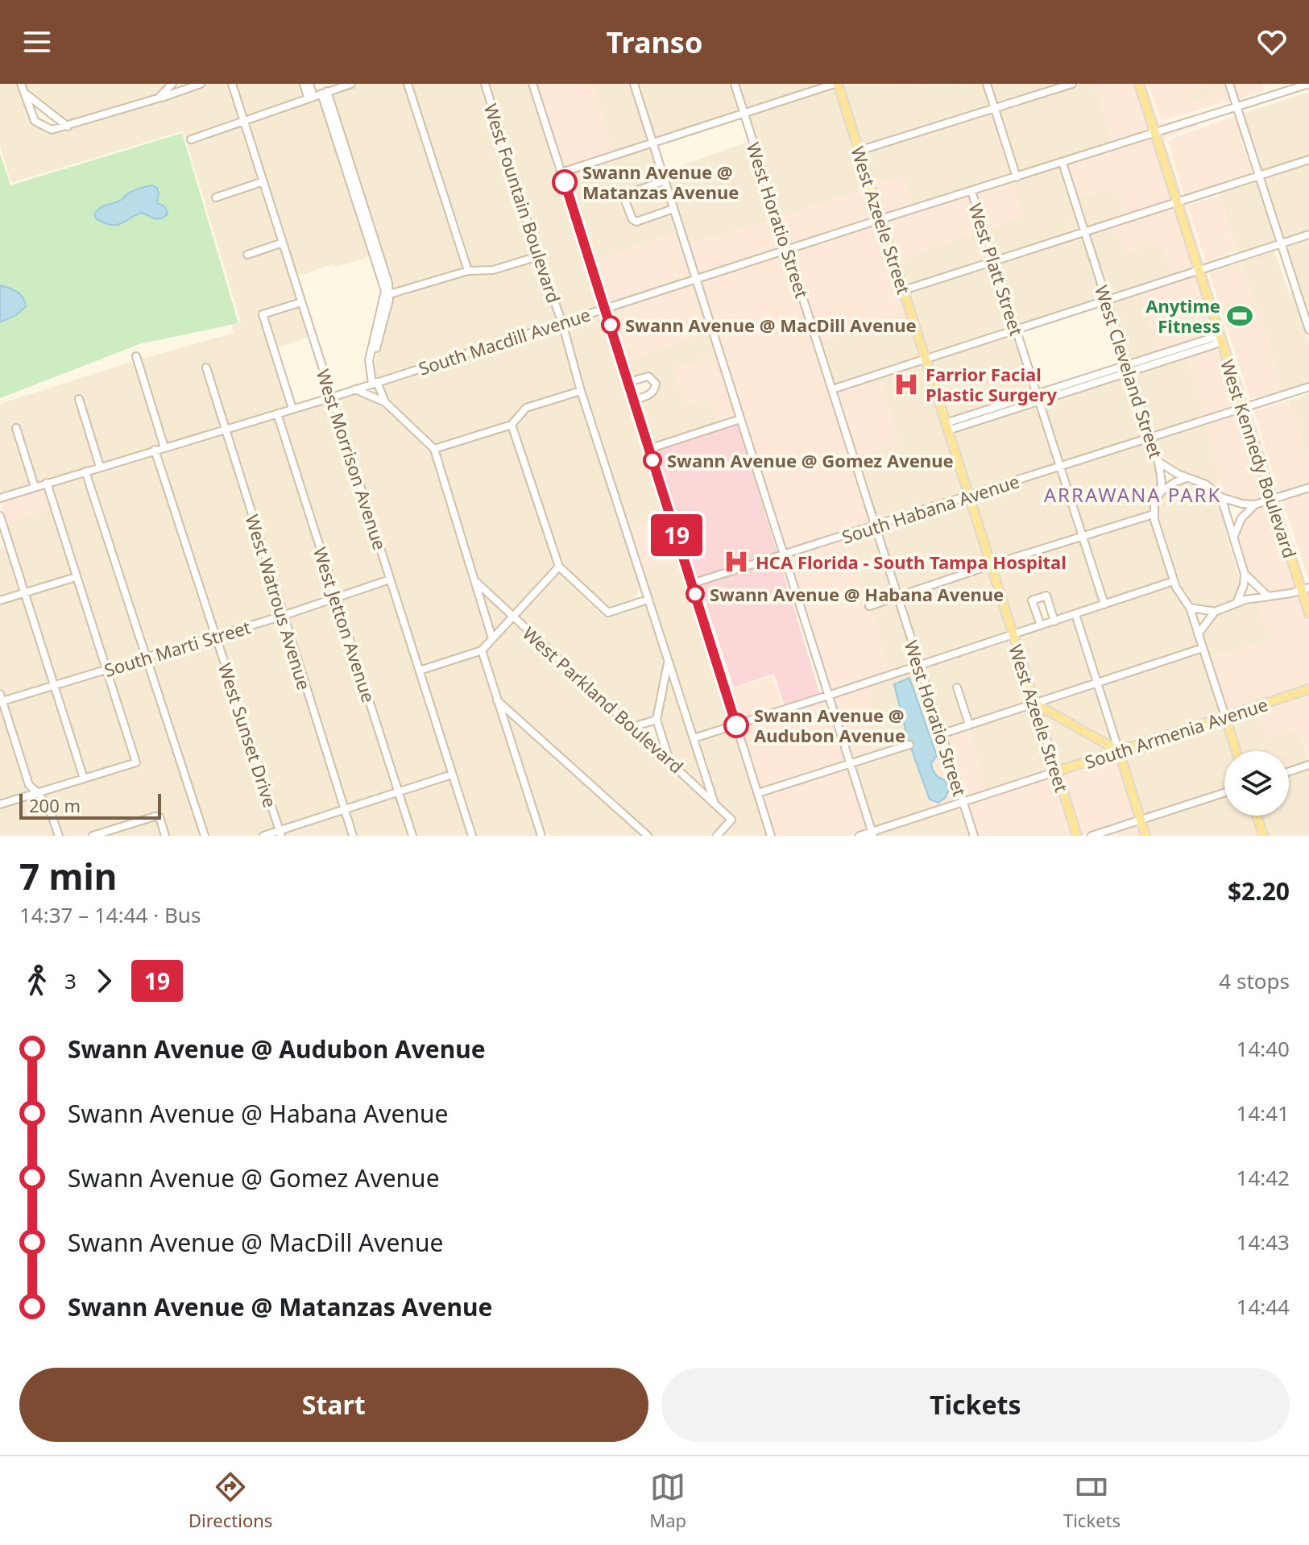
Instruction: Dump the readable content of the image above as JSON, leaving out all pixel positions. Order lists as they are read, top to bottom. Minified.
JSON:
{"streets":{"main road":["West Azeele Street","West Kennedy Boulevard","South Armenia Avenue"],"street":["West Fountain Boulevard","West Horatio Street","West Platt Street","South Macdill Avenue","West Cleveland Street","West Morrison Avenue","South Habana Avenue","West Watrous Avenue","West Jetton Avenue","South Marti Street","West Parkland Boulevard","West Sunset Drive"]},"crossings":[["West Fountain Boulevard","South Macdill Avenue"],["West Fountain Boulevard","West Parkland Boulevard"],["West Horatio Street","South Macdill Avenue"],["West Horatio Street","South Habana Avenue"],["West Horatio Street","South Armenia Avenue"],["West Azeele Street","South Macdill Avenue"],["West Azeele Street","South Habana Avenue"],["West Azeele Street","South Armenia Avenue"],["West Platt Street","South Macdill Avenue"],["West Platt Street","South Habana Avenue"],["South Macdill Avenue","West Cleveland Street"],["South Macdill Avenue","West Morrison Avenue"],["South Macdill Avenue","West Watrous Avenue"],["South Macdill Avenue","West Jetton Avenue"],["South Macdill Avenue","West Parkland Boulevard"],["South Macdill Avenue","West Sunset Drive"],["West Cleveland Street","South Habana Avenue"],["West Kennedy Boulevard","South Habana Avenue"],["West Morrison Avenue","South Marti Street"],["West Watrous Avenue","South Marti Street"],["West Jetton Avenue","South Marti Street"],["South Marti Street","West Sunset Drive"]],"districts":["ARRAWANA PARK"],"places":{"other":["Swann Avenue @ Matanzas Avenue","Swann Avenue @ MacDill Avenue","Swann Avenue @ Gomez Avenue","Swann Avenue @ Habana Avenue","Swann Avenue @ Audubon Avenue"],"sports":["Anytime Fitness"],"hospital":["Farrior Facial Plastic Surgery","HCA Florida - South Tampa Hospital"]},"lines":["bus line 19"],"scale_bar":"200 m","page":{"header":"Transo","on_map":"19","scale":"200 m","heading":["7 min","14:37 – 14:44 · Bus","$2.20"],"legs":["3","19","4 stops"],"list":[{"name":"Swann Avenue @ Audubon Avenue","value":"14:40"},{"name":"Swann Avenue @ Habana Avenue","value":"14:41"},{"name":"Swann Avenue @ Gomez Avenue","value":"14:42"},{"name":"Swann Avenue @ MacDill Avenue","value":"14:43"},{"name":"Swann Avenue @ Matanzas Avenue","value":"14:44"}],"buttons":["Start","Tickets"],"tabs":["Directions","Map","Tickets"]}}
